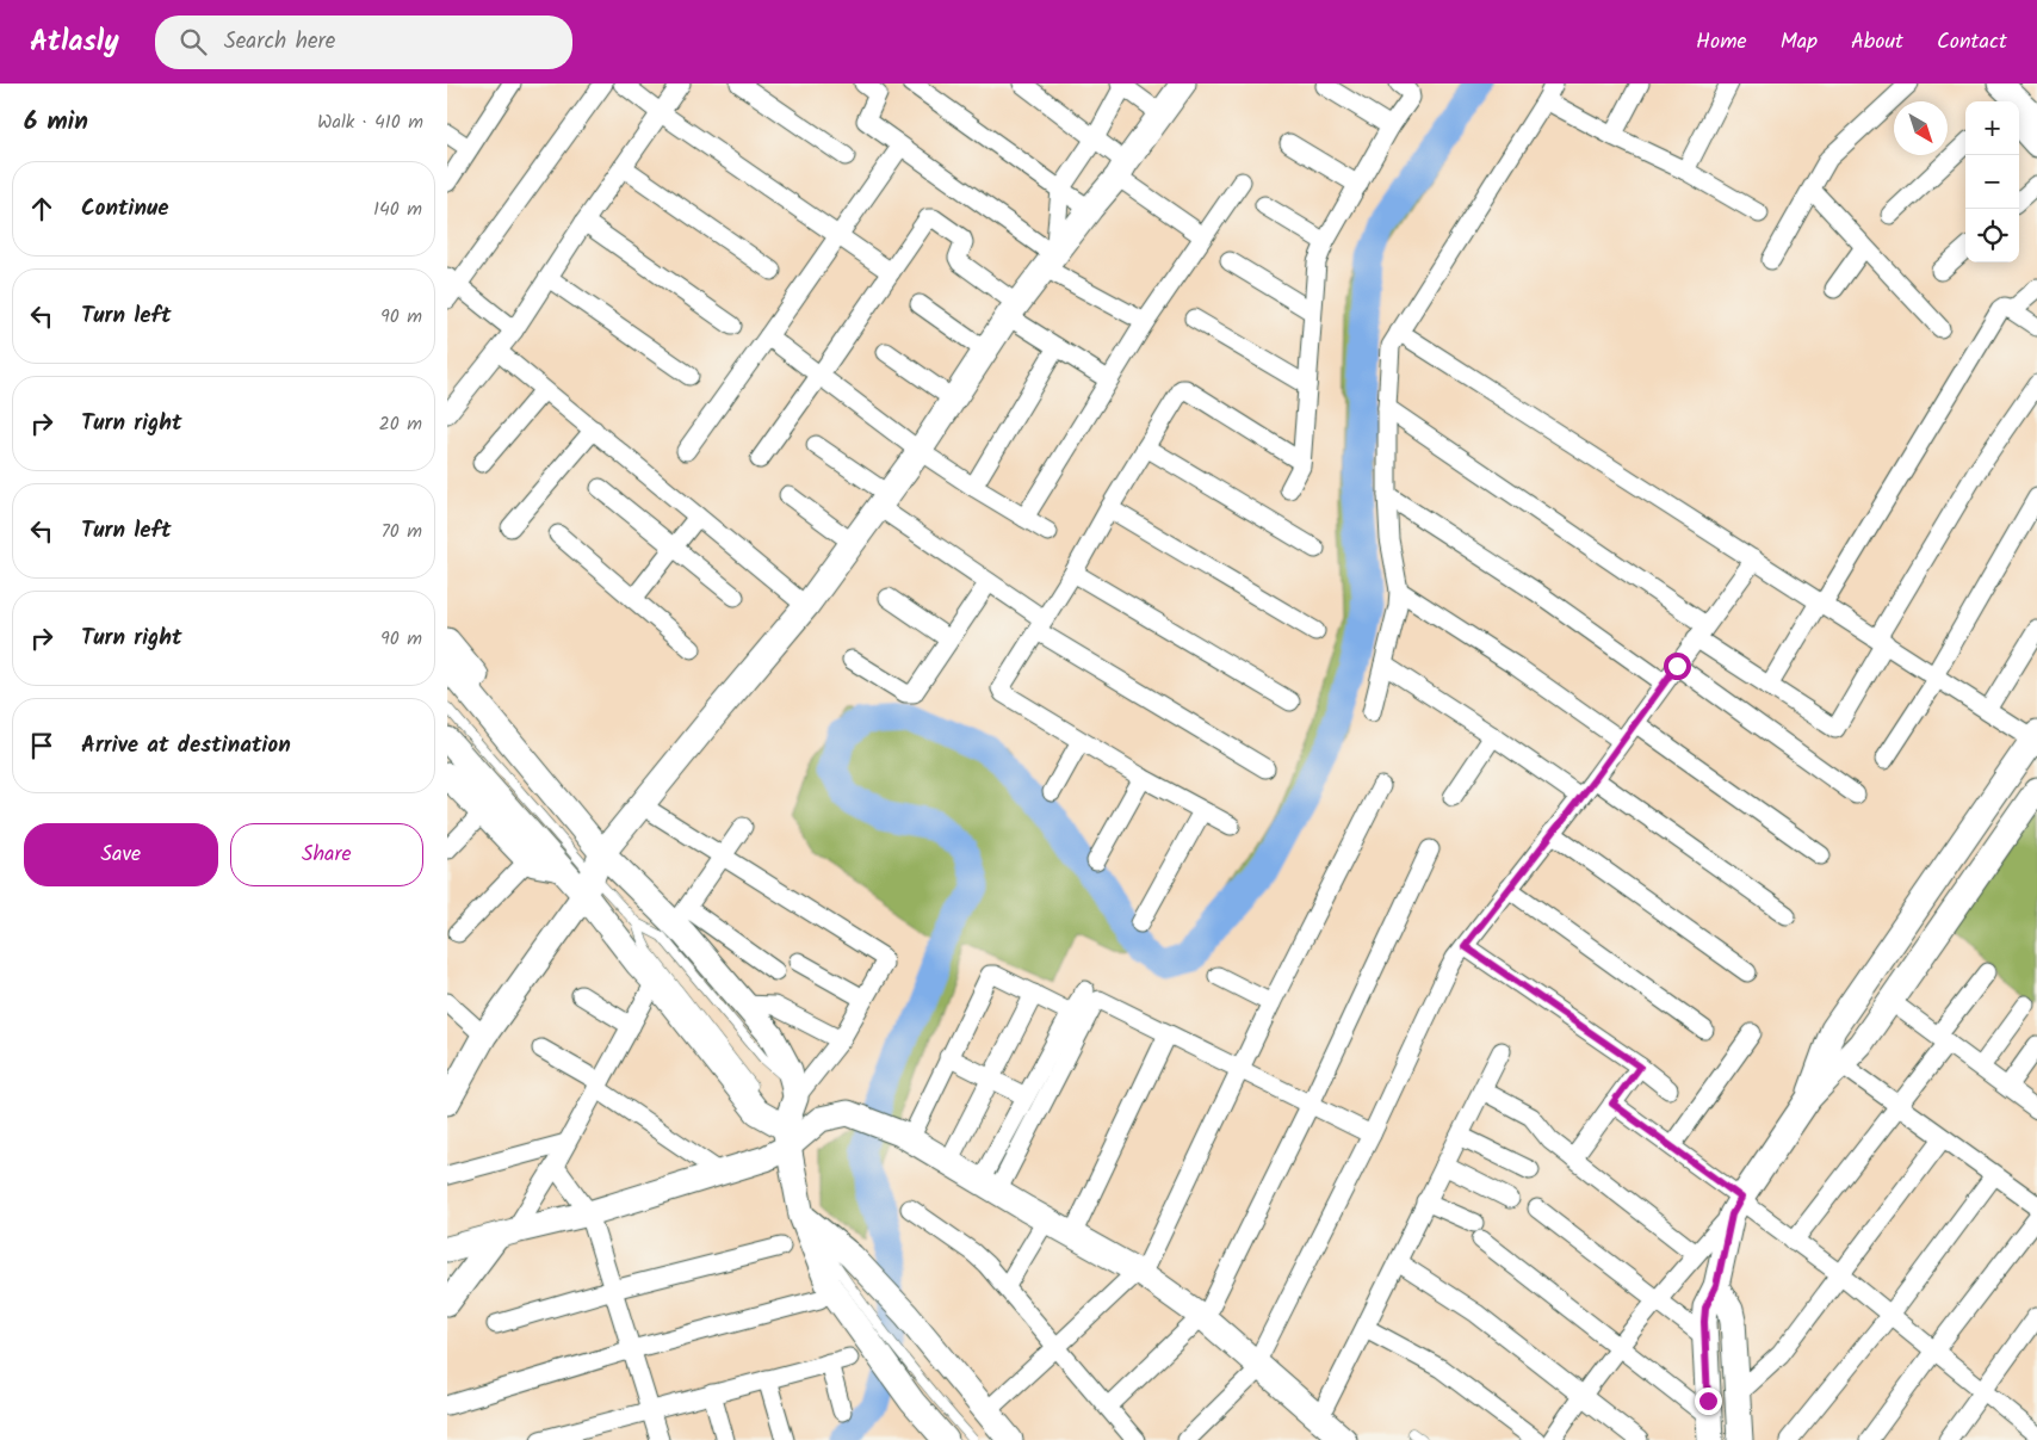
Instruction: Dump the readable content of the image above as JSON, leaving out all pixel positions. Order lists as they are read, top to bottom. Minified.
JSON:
{"north":"bottom right","page":{"header":"Atlasly","search":"Search here","nav":["Home","Map","About","Contact"],"heading":["6 min","Walk · 410 m"],"map_buttons":["+","−"],"list":[["Continue","140 m"],["Turn left","90 m"],["Turn right","20 m"],["Turn left","70 m"],["Turn right","90 m"],"Arrive at destination"],"buttons":["Save","Share"]}}
